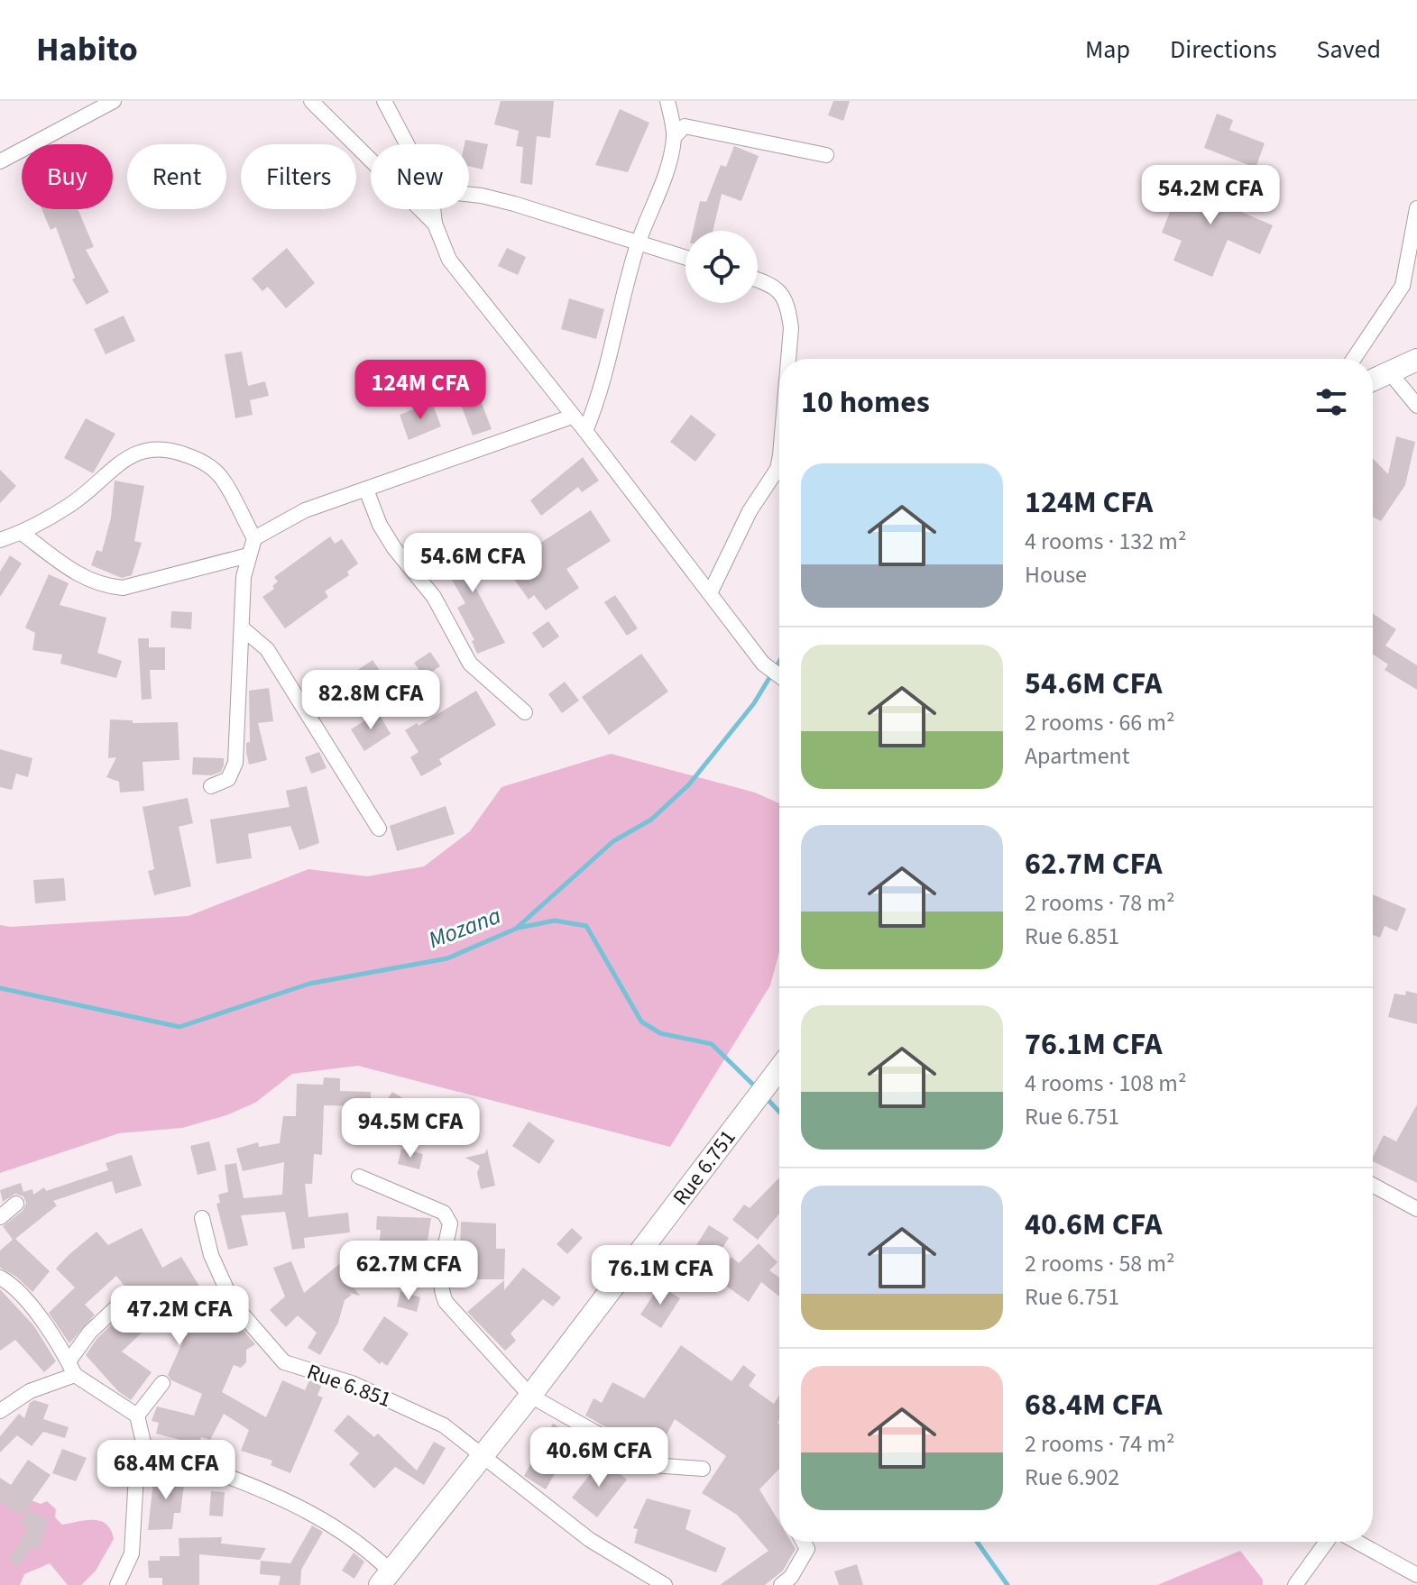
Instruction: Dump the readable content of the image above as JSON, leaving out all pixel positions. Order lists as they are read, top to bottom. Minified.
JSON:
{"streets":{"main road":["Rue 6.751"],"street":["Rue 6.851"]},"crossings":[["Rue 6.751","Rue 6.851"]],"water":["Mozana"],"page":{"header":"Habito","nav":["Map","Directions","Saved"],"chip":["Buy","Rent","Filters","New"],"price":["54.2M CFA","124M CFA","54.6M CFA","82.8M CFA","94.5M CFA","62.7M CFA","76.1M CFA","47.2M CFA","40.6M CFA","68.4M CFA"],"heading":"10 homes","list":[{"name":"124M CFA","note":"4 rooms · 132 m² · House"},{"name":"54.6M CFA","note":"2 rooms · 66 m² · Apartment"},{"name":"62.7M CFA","note":"2 rooms · 78 m² · Rue 6.851"},{"name":"76.1M CFA","note":"4 rooms · 108 m² · Rue 6.751"},{"name":"40.6M CFA","note":"2 rooms · 58 m² · Rue 6.751"},{"name":"68.4M CFA","note":"2 rooms · 74 m² · Rue 6.902"}]}}
